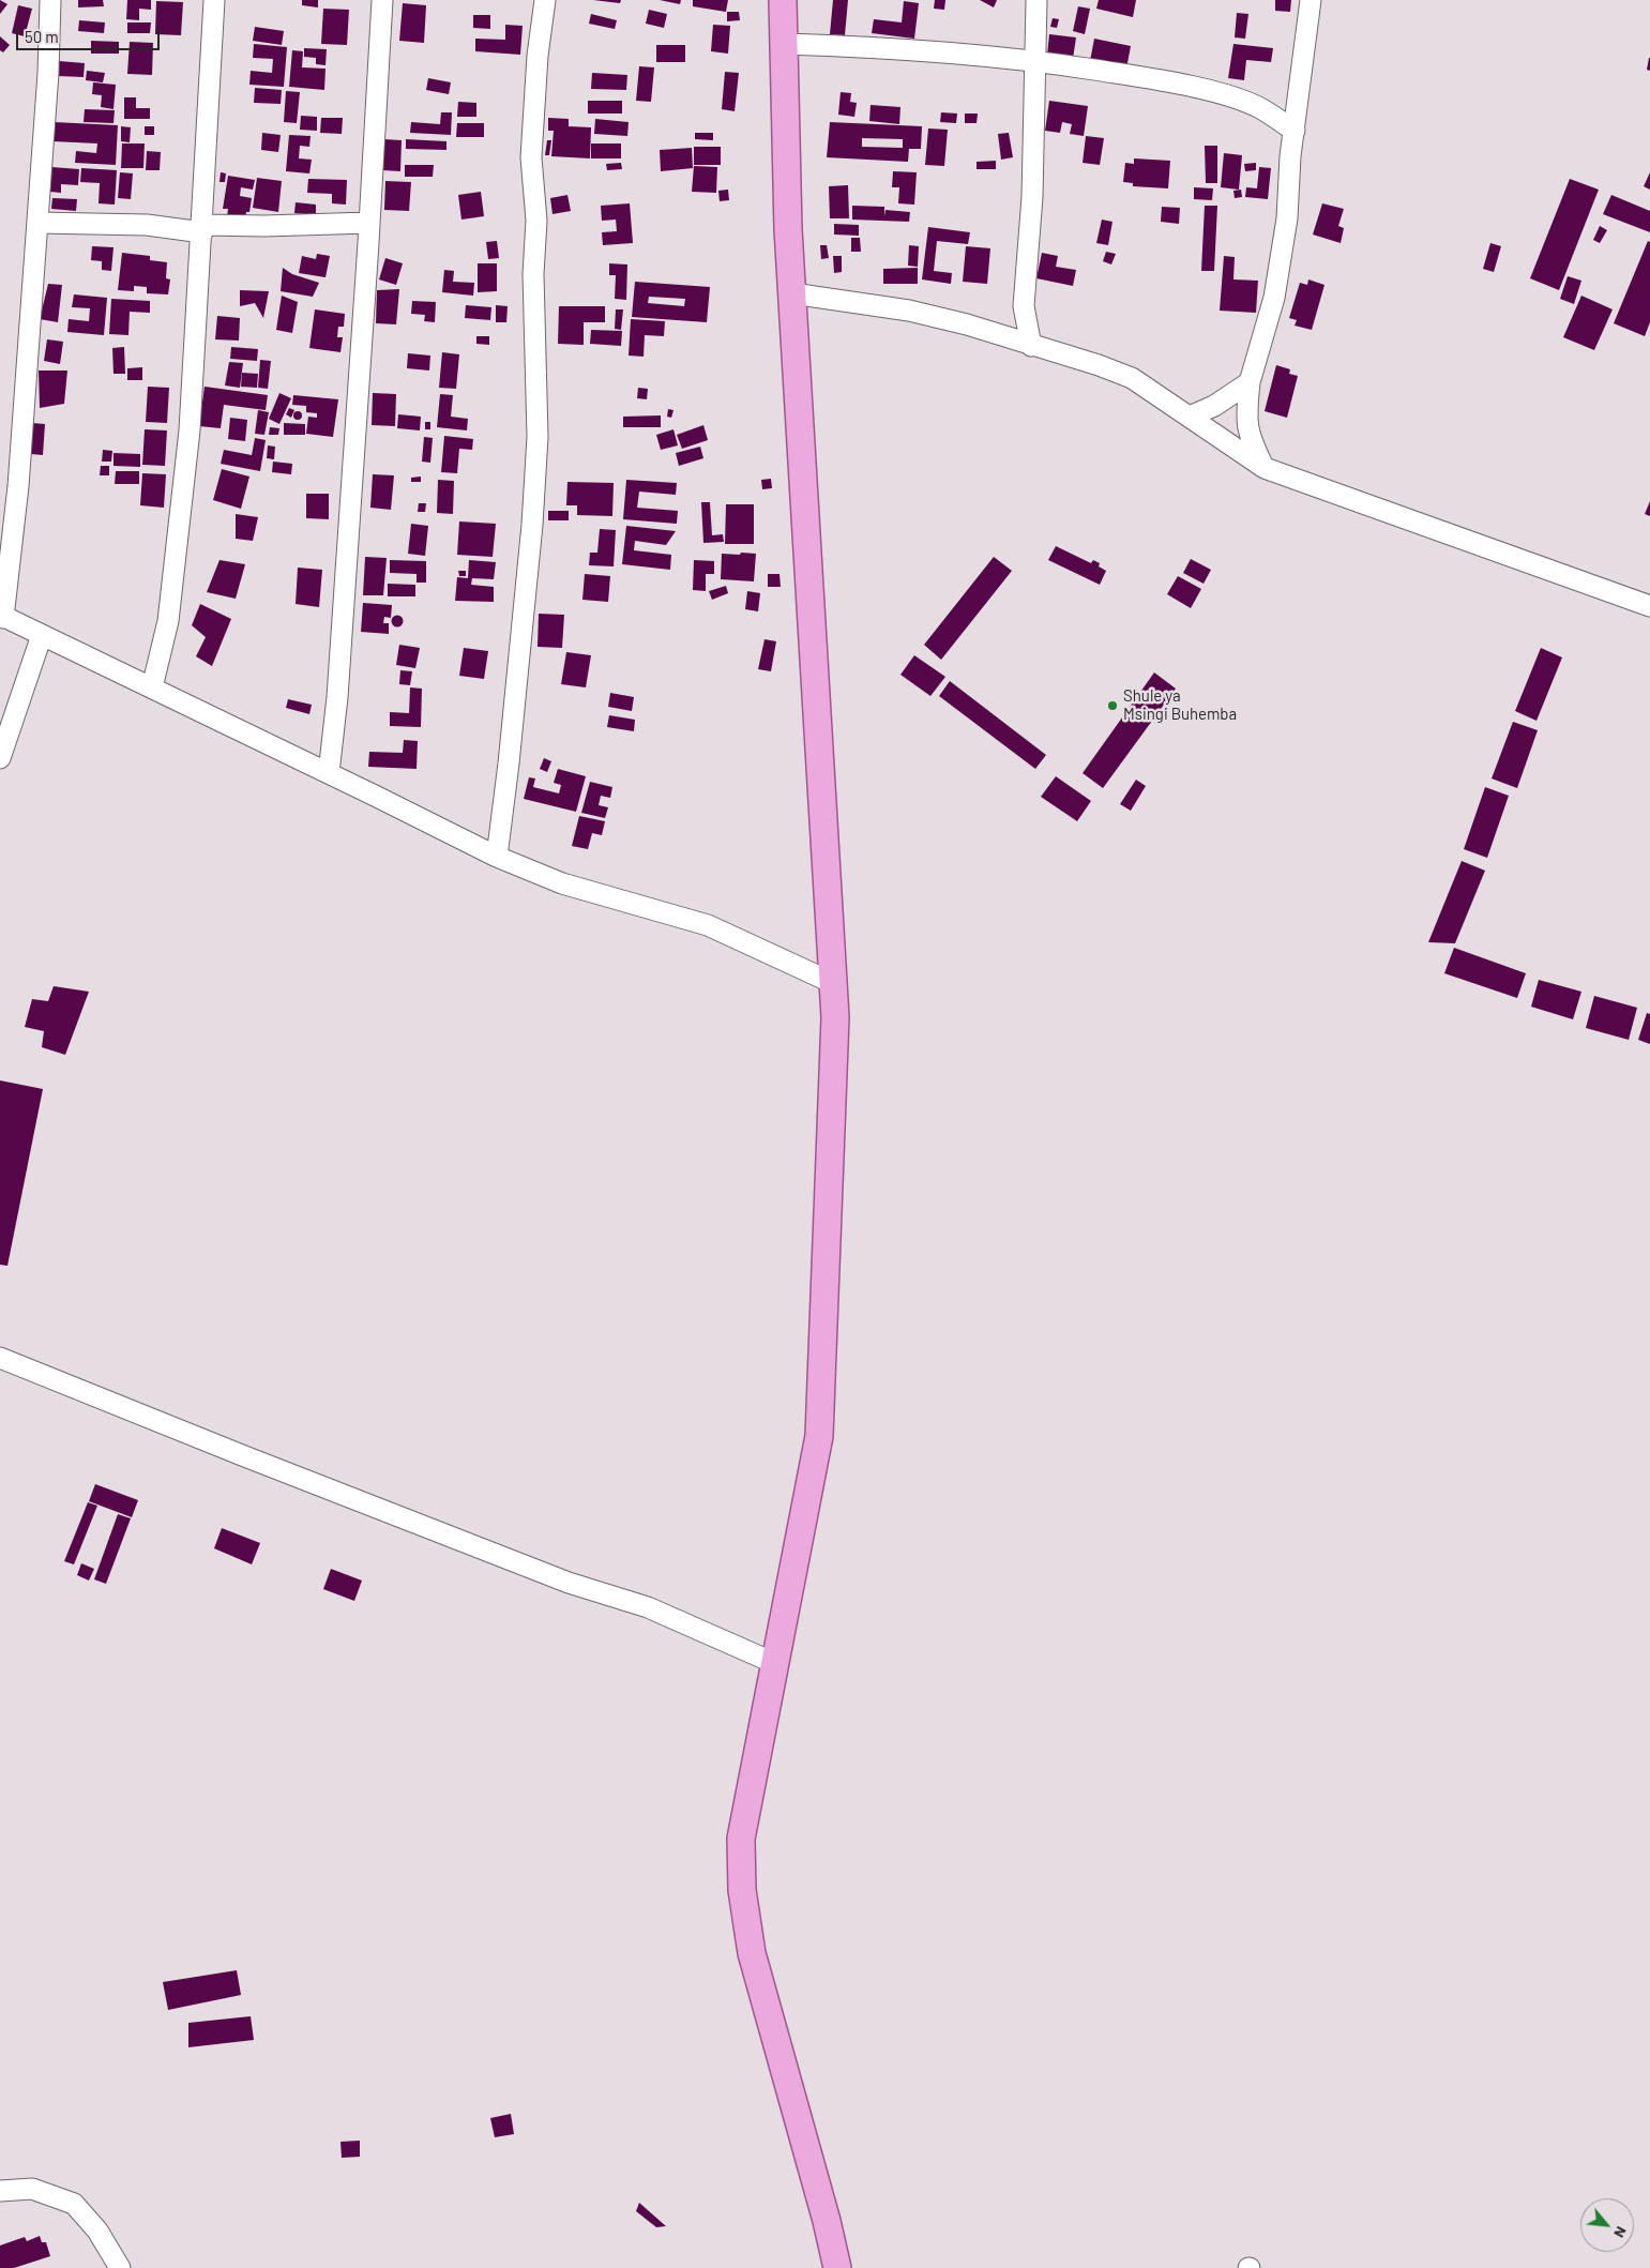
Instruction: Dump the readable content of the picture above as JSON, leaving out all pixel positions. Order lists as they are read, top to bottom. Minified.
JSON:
{"places":["Shule ya Msingi Buhemba"],"scale_bar":"50 m","north":"bottom right"}
